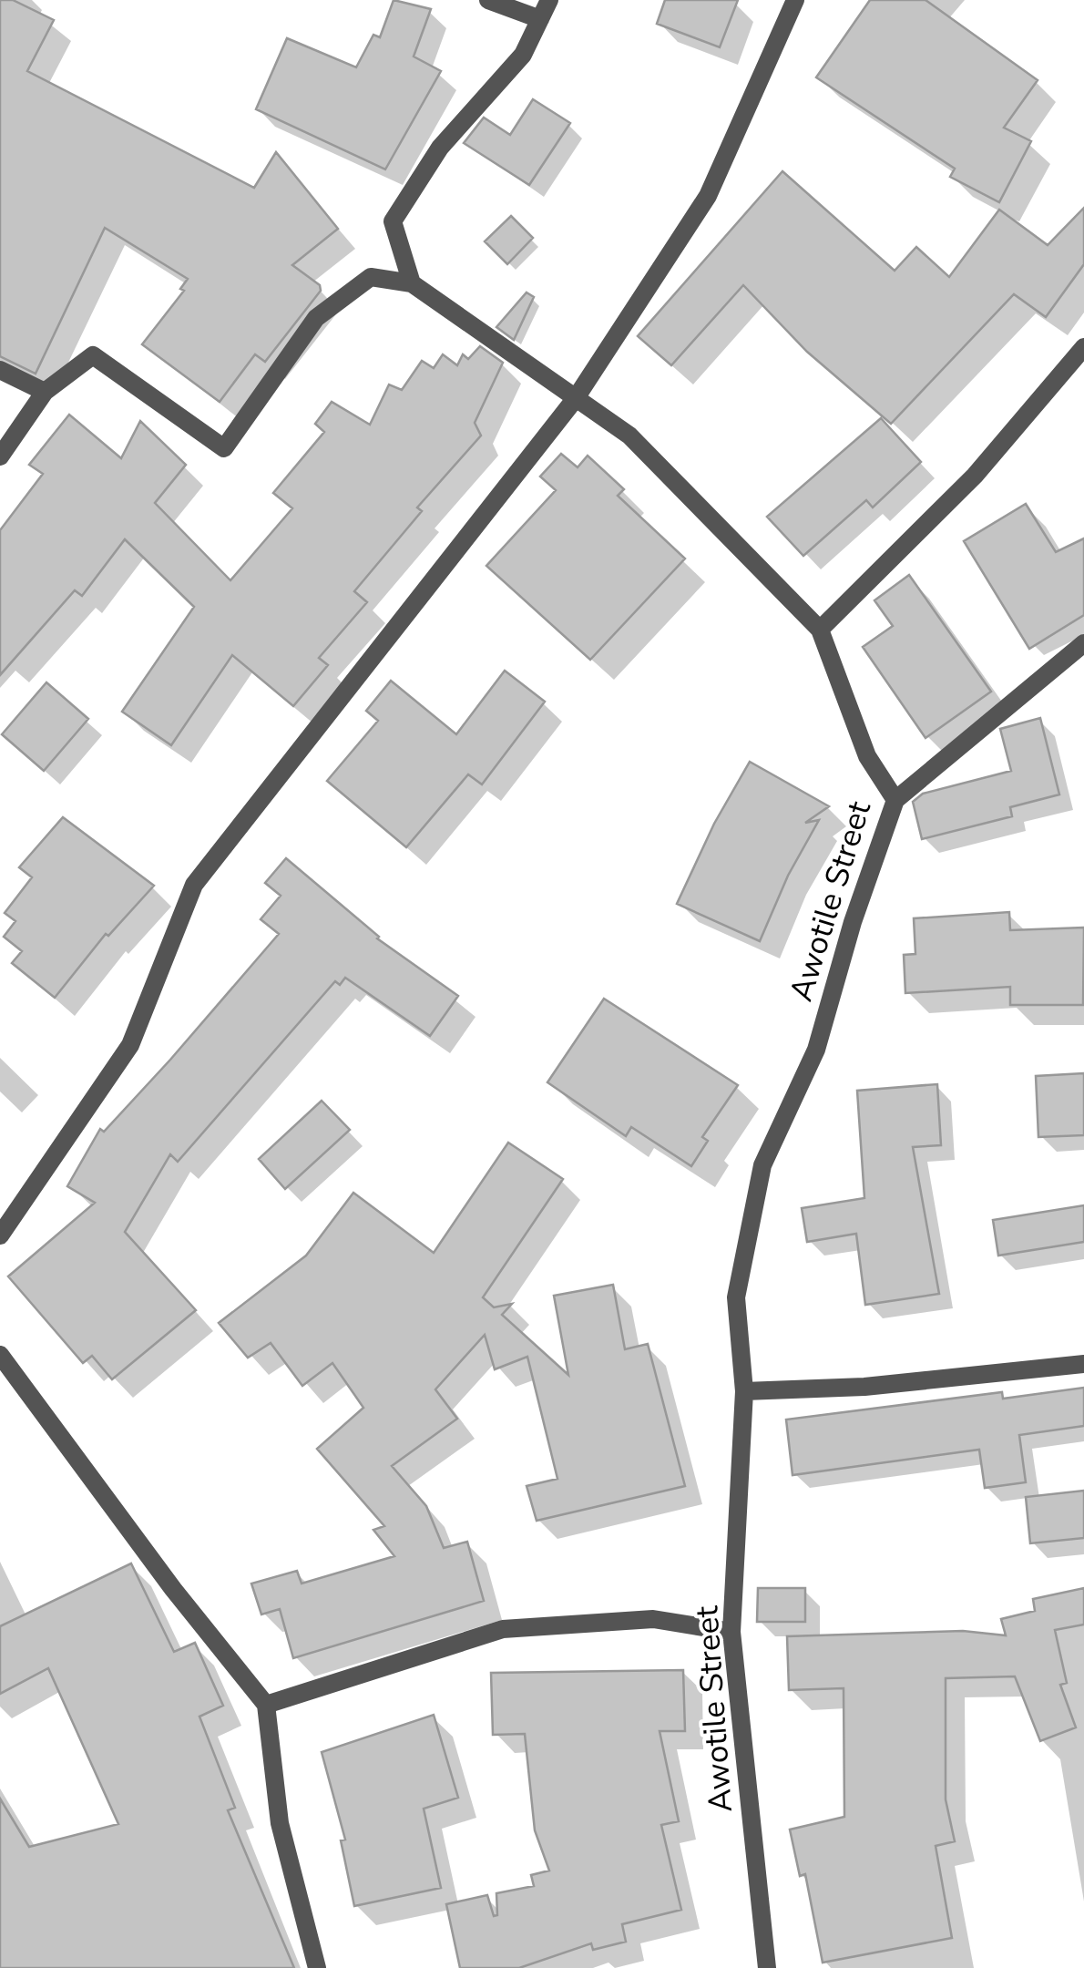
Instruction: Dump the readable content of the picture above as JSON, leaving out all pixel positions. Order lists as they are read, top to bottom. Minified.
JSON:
{"streets":{"street":["Awotile Street"]}}
